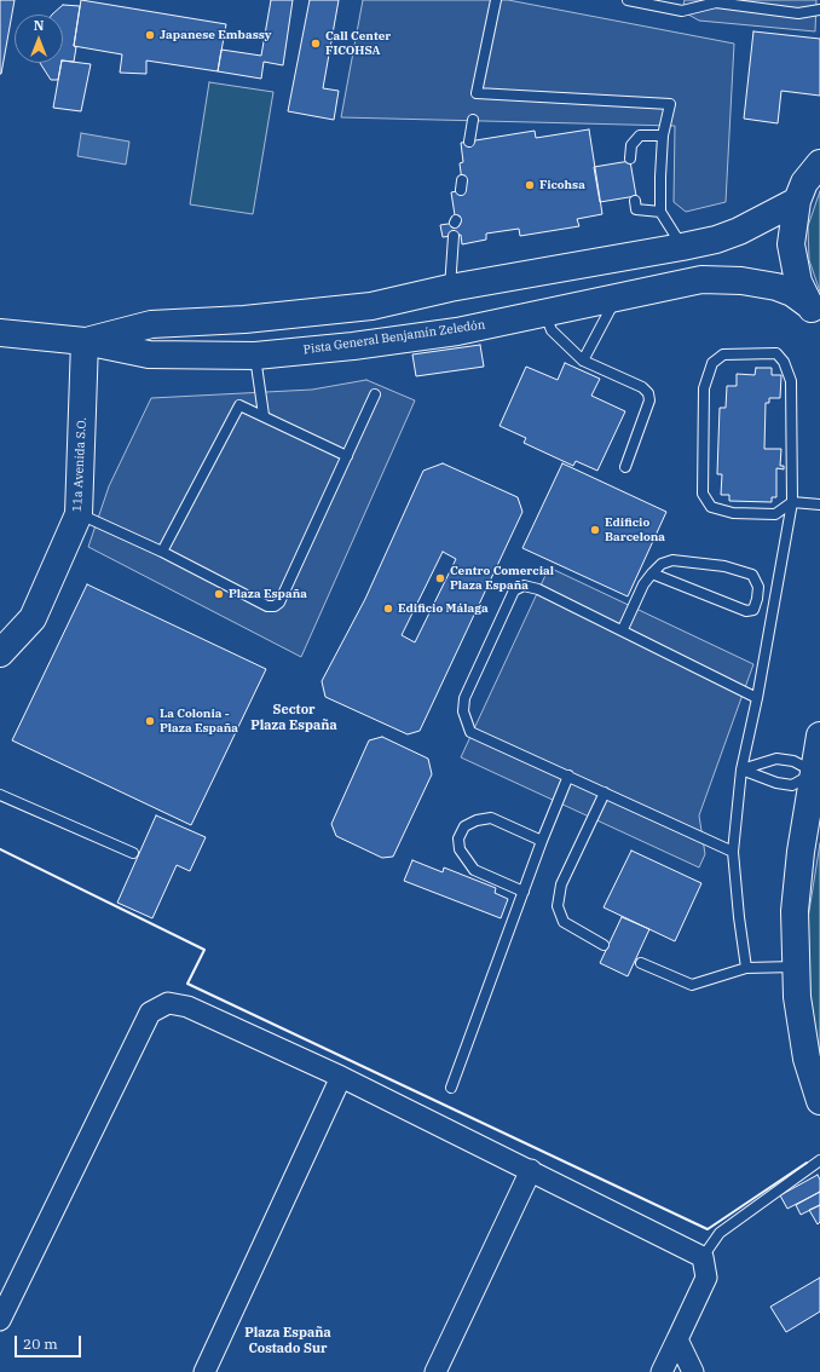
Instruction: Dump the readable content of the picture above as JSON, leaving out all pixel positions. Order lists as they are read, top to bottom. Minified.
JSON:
{"streets":{"main road":["Pista General Benjamín Zeledón","11a Avenida S.O."]},"crossings":[["Pista General Benjamín Zeledón","11a Avenida S.O."]],"districts":["Sector Plaza España","Plaza España Costado Sur"],"places":["Japanese Embassy","Call Center FICOHSA","Ficohsa","Edificio Barcelona","Centro Comercial Plaza España","Plaza España","Edificio Málaga","La Colonia - Plaza España"],"scale_bar":"20 m","north":"top"}
